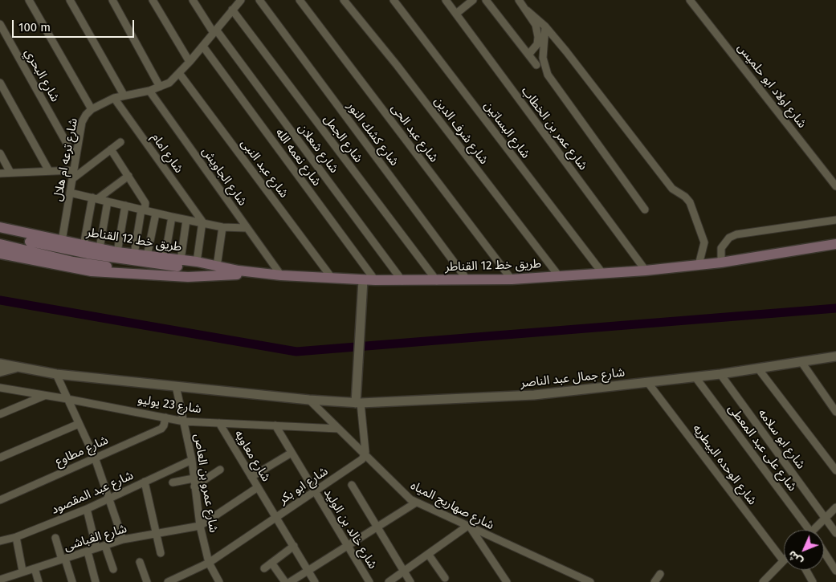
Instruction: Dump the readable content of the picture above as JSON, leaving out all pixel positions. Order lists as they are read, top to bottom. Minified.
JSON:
{"streets":{"main road":["طريق خط 12 القناطر"],"street":["شارع البحري","شارع اولاد ابو حلميس","شارع عمر بن الخطاب","شارع البساتين","شارع شرف الدين","شارع عبد الحى","شارع كشك النور","شارع الجمل","شارع شعلان","شارع امام","شارع نعمه الله","شارع ترعه ام هلال","شارع عبد النبى","شارع الجاويش","شارع جمال عبد الناصر","شارع 23 يوليو","شارع ابو سلامه","شارع على عبد المعطى","شارع مطاوع","شارع معاويه","شارع الوحده البيطريه","شارع عمرو بن العاص","شارع ابو بكر","شارع عبد المقصود","شارع صهاريج المياه","شارع خالد بن الوليد","شارع الغباشى"]},"crossings":[["شارع البحري","شارع ترعه ام هلال"],["شارع عمر بن الخطاب","طريق خط 12 القناطر"],["شارع البساتين","طريق خط 12 القناطر"],["شارع شرف الدين","طريق خط 12 القناطر"],["شارع عبد الحى","طريق خط 12 القناطر"],["شارع كشك النور","طريق خط 12 القناطر"],["شارع الجمل","شارع ترعه ام هلال"],["شارع الجمل","طريق خط 12 القناطر"],["شارع شعلان","شارع ترعه ام هلال"],["شارع شعلان","طريق خط 12 القناطر"],["شارع امام","شارع ترعه ام هلال"],["شارع نعمه الله","شارع ترعه ام هلال"],["شارع نعمه الله","طريق خط 12 القناطر"],["شارع ترعه ام هلال","شارع عبد النبى"],["شارع ترعه ام هلال","شارع الجاويش"],["شارع ترعه ام هلال","طريق خط 12 القناطر"],["شارع عبد النبى","طريق خط 12 القناطر"],["شارع الجاويش","طريق خط 12 القناطر"],["شارع جمال عبد الناصر","شارع 23 يوليو"],["شارع جمال عبد الناصر","شارع ابو سلامه"],["شارع جمال عبد الناصر","شارع على عبد المعطى"],["شارع جمال عبد الناصر","شارع الوحده البيطريه"],["شارع جمال عبد الناصر","شارع صهاريج المياه"],["شارع 23 يوليو","شارع مطاوع"],["شارع 23 يوليو","شارع معاويه"],["شارع 23 يوليو","شارع عمرو بن العاص"],["شارع 23 يوليو","شارع صهاريج المياه"],["شارع 23 يوليو","شارع خالد بن الوليد"],["شارع معاويه","شارع ابو بكر"],["شارع عمرو بن العاص","شارع ابو بكر"],["شارع عمرو بن العاص","شارع عبد المقصود"],["شارع عمرو بن العاص","شارع الغباشى"],["شارع ابو بكر","شارع صهاريج المياه"],["شارع ابو بكر","شارع خالد بن الوليد"]],"scale_bar":"100 m","north":"bottom left"}
